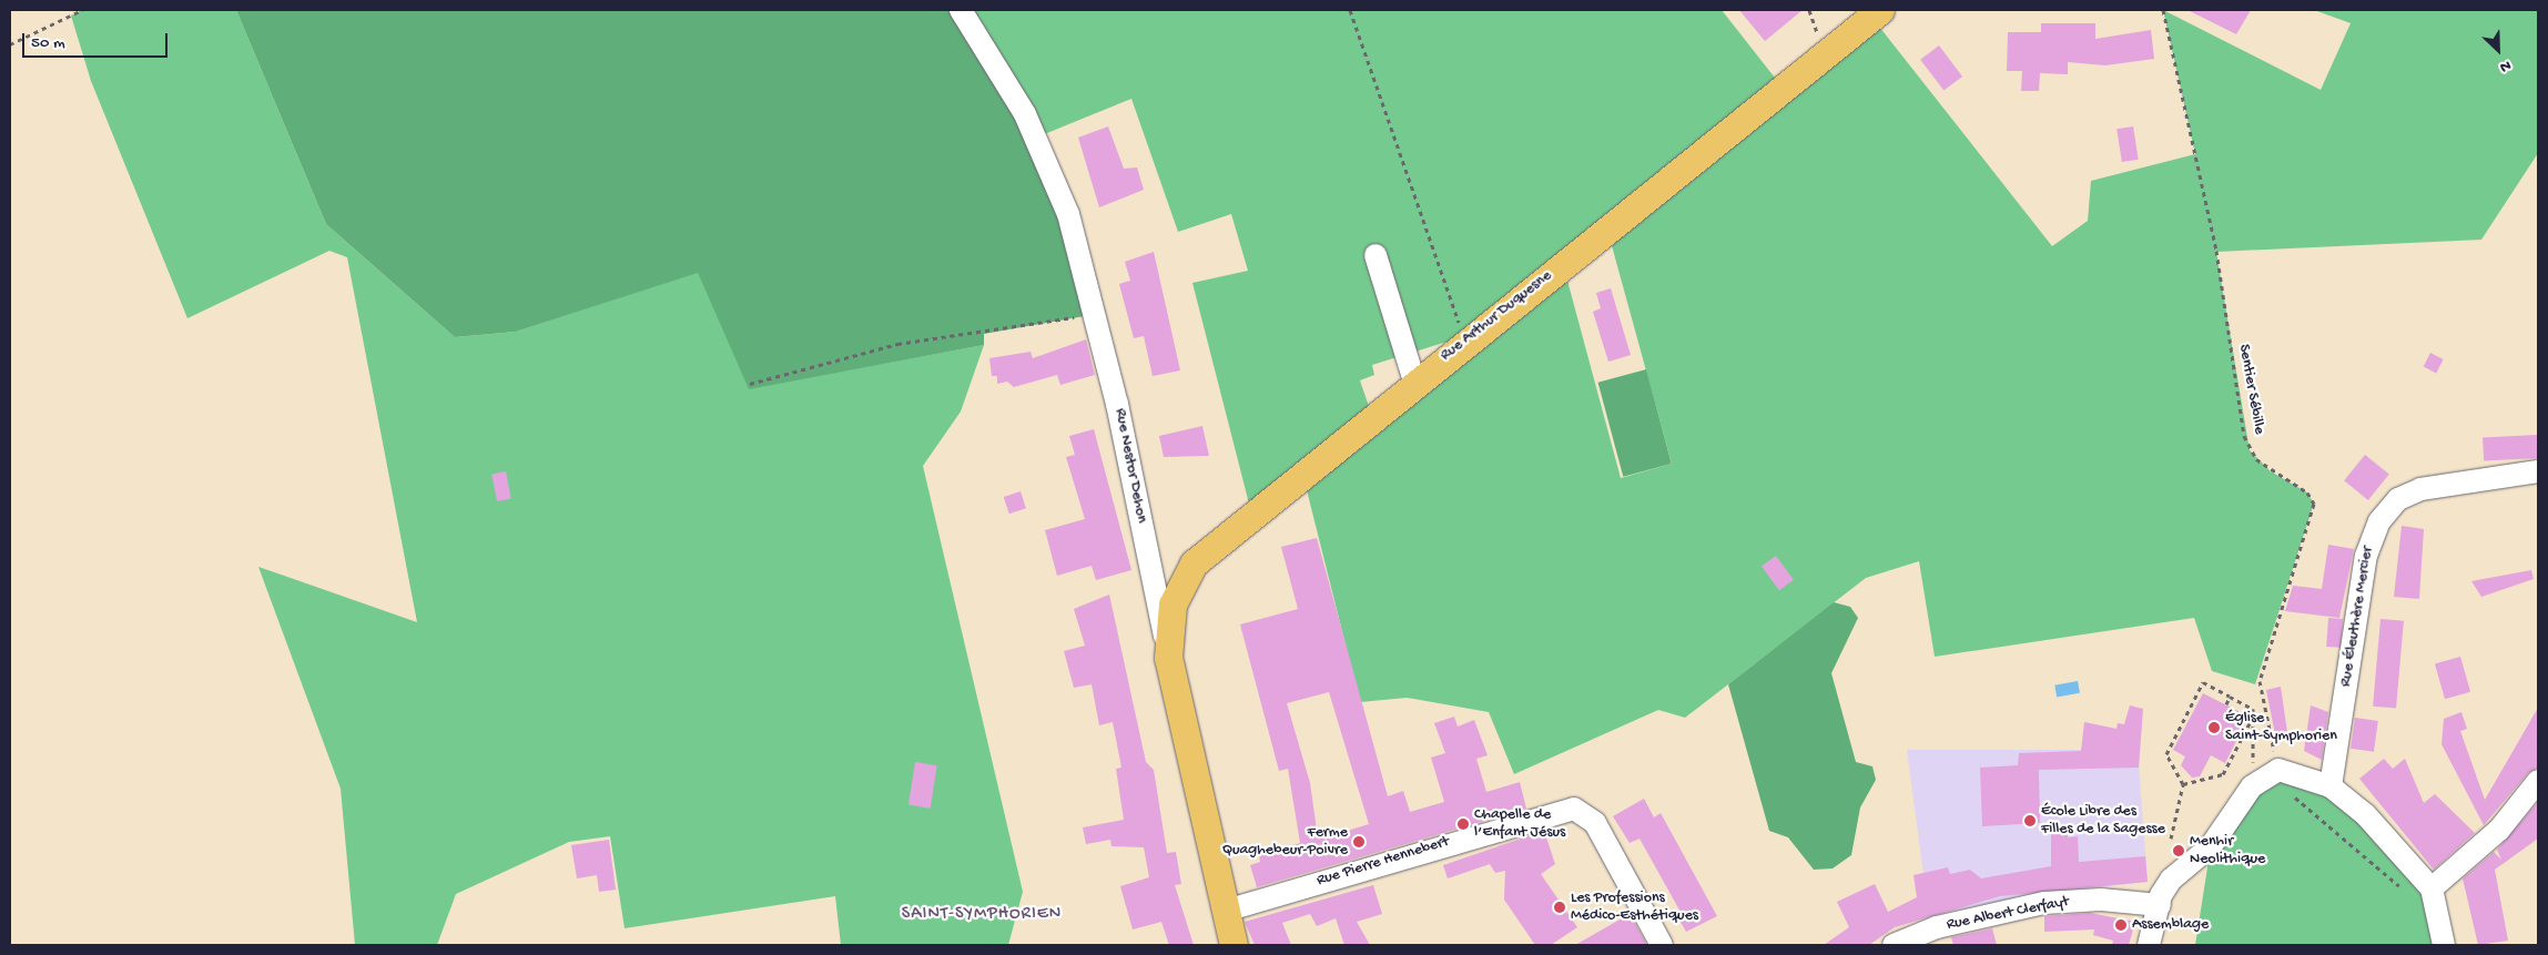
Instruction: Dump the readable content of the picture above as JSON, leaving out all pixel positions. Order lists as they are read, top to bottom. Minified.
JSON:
{"streets":{"main road":["Rue Arthur Duquesne","Rue Nestor Dehon"],"street":["Rue Éleuthère Mercier","Rue Pierre Hennebert","Rue Albert Clerfayt"],"path":["Sentier Sébille"]},"crossings":[["Rue Arthur Duquesne","Rue Nestor Dehon"],["Rue Nestor Dehon","Rue Pierre Hennebert"]],"districts":["SAINT-SYMPHORIEN"],"places":["Église Saint-Symphorien","École Libre des Filles de la Sagesse","Chapelle de l’Enfant Jésus","Ferme Quaghebeur-Poivre","Menhir Neolithique","Les Professions Médico-Esthétiques","Assemblage"],"scale_bar":"50 m","north":"bottom right"}
